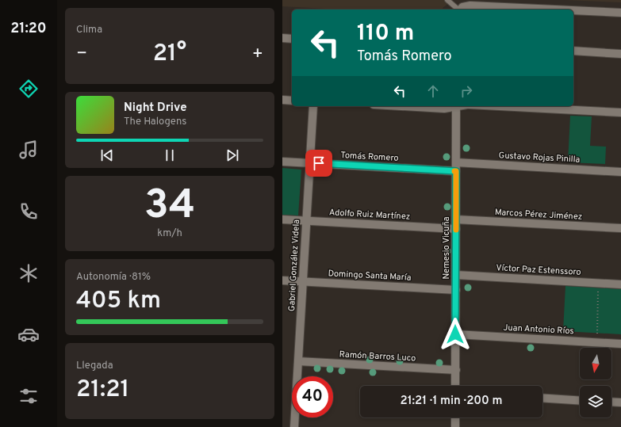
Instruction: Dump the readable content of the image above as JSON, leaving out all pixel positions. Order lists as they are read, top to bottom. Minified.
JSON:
{"streets":{"street":["Tomás Romero","Gustavo Rojas Pinilla","Adolfo Ruiz Martínez","Marcos Pérez Jiménez","Nemesio Vicuña","Gabriel González Videla","Víctor Paz Estenssoro","Domingo Santa María","Juan Antonio Ríos","Ramón Barros Luco"]},"crossings":[["Tomás Romero","Nemesio Vicuña"],["Tomás Romero","Gabriel González Videla"],["Gustavo Rojas Pinilla","Nemesio Vicuña"],["Adolfo Ruiz Martínez","Nemesio Vicuña"],["Adolfo Ruiz Martínez","Gabriel González Videla"],["Marcos Pérez Jiménez","Nemesio Vicuña"],["Nemesio Vicuña","Víctor Paz Estenssoro"],["Nemesio Vicuña","Domingo Santa María"],["Nemesio Vicuña","Juan Antonio Ríos"],["Nemesio Vicuña","Ramón Barros Luco"],["Gabriel González Videla","Domingo Santa María"],["Gabriel González Videla","Ramón Barros Luco"]],"north":"bottom","page":{"tabs":"21:20","tile":["Clima",["34","km/h"],["Autonomía · 81%","405 km"],["Llegada","21:21"]],"turn":["110 m","Tomás Romero"],"heat":["−","21°","+"],"song":["Night Drive","The Halogens"],"limit":"40","trip":"21:21 · 1 min · 200 m"}}
